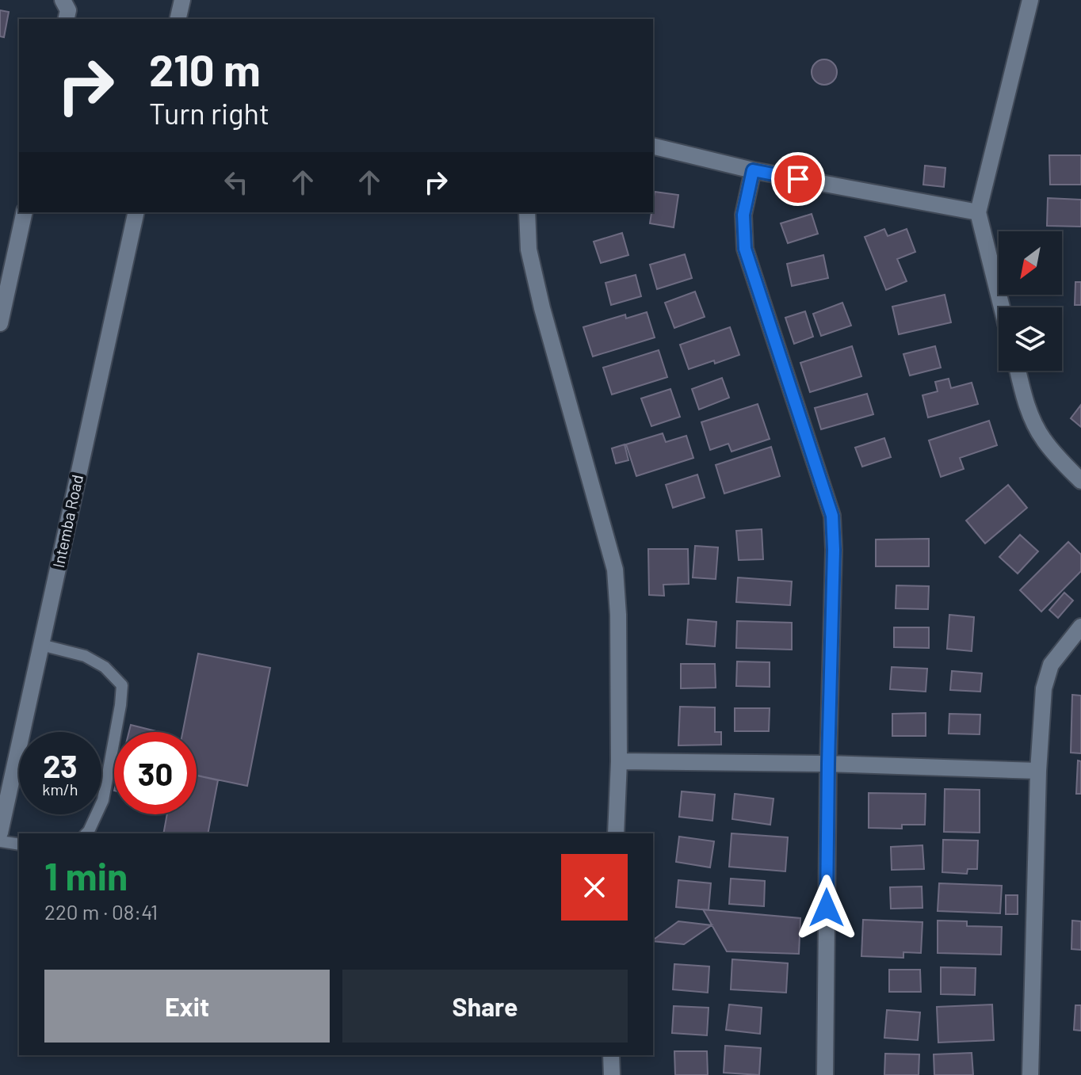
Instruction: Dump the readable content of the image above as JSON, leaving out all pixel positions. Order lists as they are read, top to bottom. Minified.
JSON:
{"streets":{"street":["Intemba Road"]},"north":"bottom left","page":{"turn":["210 m","Turn right"],"speed":"23 km/h","limit":"30","heading":["1 min","220 m · 08:41"],"buttons":["Exit","Share"]}}
